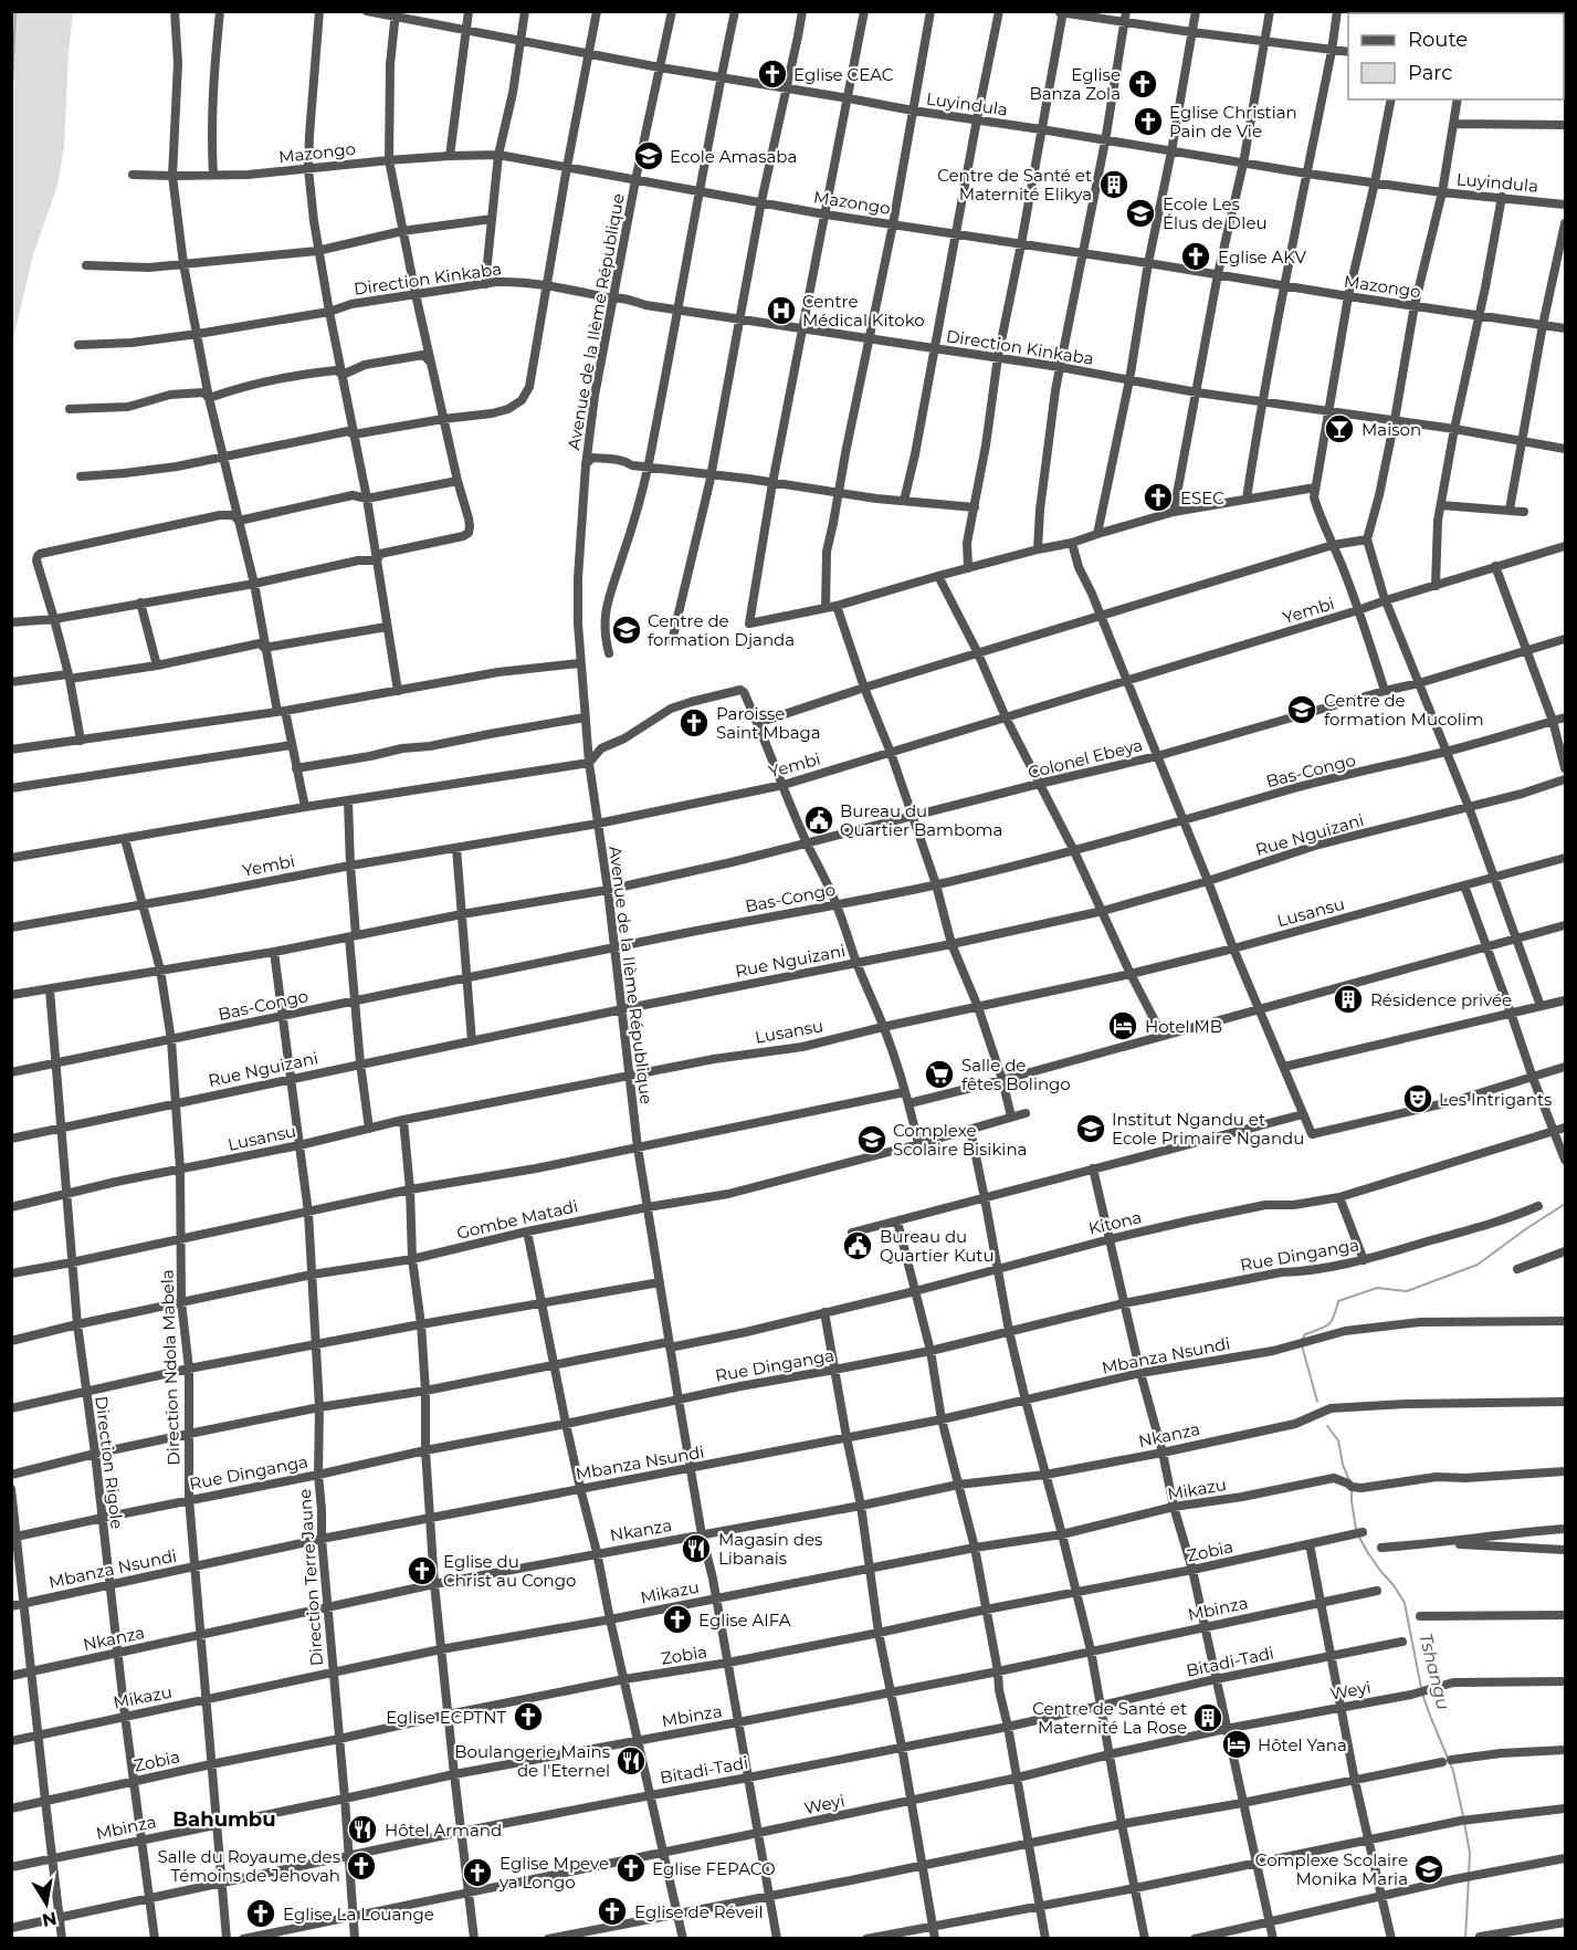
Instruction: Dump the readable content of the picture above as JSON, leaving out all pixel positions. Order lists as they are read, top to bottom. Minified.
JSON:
{"streets":{"street":["Luyindula","Mazongo","Direction Kinkaba","Avenue de la IIème République","Yembi","Colonel Ebeya","Bas-Congo","Rue Nguizani","Lusansu","Gombe Matadi","Kitona","Rue Dinganga","Mbanza Nsundi","Direction Ndola Mabela","Nkanza","Direction Rigole","Mikazu","Zobia","Direction Terre Jaune","Mbinza","Bitadi-Tadi","Weyi"]},"crossings":[["Luyindula","Avenue de la IIème République"],["Mazongo","Avenue de la IIème République"],["Direction Kinkaba","Avenue de la IIème République"],["Avenue de la IIème République","Yembi"],["Avenue de la IIème République","Colonel Ebeya"],["Avenue de la IIème République","Bas-Congo"],["Avenue de la IIème République","Rue Nguizani"],["Avenue de la IIème République","Lusansu"],["Avenue de la IIème République","Gombe Matadi"],["Avenue de la IIème République","Kitona"],["Avenue de la IIème République","Rue Dinganga"],["Avenue de la IIème République","Mbanza Nsundi"],["Avenue de la IIème République","Nkanza"],["Avenue de la IIème République","Mikazu"],["Avenue de la IIème République","Zobia"],["Avenue de la IIème République","Mbinza"],["Avenue de la IIème République","Bitadi-Tadi"],["Avenue de la IIème République","Weyi"],["Yembi","Direction Ndola Mabela"],["Colonel Ebeya","Direction Ndola Mabela"],["Colonel Ebeya","Direction Rigole"],["Colonel Ebeya","Direction Terre Jaune"],["Bas-Congo","Direction Ndola Mabela"],["Bas-Congo","Direction Rigole"],["Bas-Congo","Direction Terre Jaune"],["Rue Nguizani","Direction Ndola Mabela"],["Rue Nguizani","Direction Rigole"],["Rue Nguizani","Direction Terre Jaune"],["Lusansu","Direction Ndola Mabela"],["Lusansu","Direction Rigole"],["Lusansu","Direction Terre Jaune"],["Gombe Matadi","Direction Ndola Mabela"],["Gombe Matadi","Direction Rigole"],["Gombe Matadi","Direction Terre Jaune"],["Kitona","Direction Ndola Mabela"],["Kitona","Direction Rigole"],["Kitona","Direction Terre Jaune"],["Rue Dinganga","Direction Ndola Mabela"],["Rue Dinganga","Direction Rigole"],["Rue Dinganga","Direction Terre Jaune"],["Mbanza Nsundi","Direction Ndola Mabela"],["Mbanza Nsundi","Direction Rigole"],["Mbanza Nsundi","Direction Terre Jaune"],["Direction Ndola Mabela","Nkanza"],["Direction Ndola Mabela","Mikazu"],["Direction Ndola Mabela","Zobia"],["Direction Ndola Mabela","Mbinza"],["Direction Ndola Mabela","Bitadi-Tadi"],["Nkanza","Direction Rigole"],["Nkanza","Direction Terre Jaune"],["Direction Rigole","Mikazu"],["Direction Rigole","Zobia"],["Direction Rigole","Mbinza"],["Direction Rigole","Bitadi-Tadi"],["Mikazu","Direction Terre Jaune"],["Zobia","Direction Terre Jaune"],["Direction Terre Jaune","Mbinza"],["Direction Terre Jaune","Bitadi-Tadi"],["Direction Terre Jaune","Weyi"]],"districts":["Bahumbu"],"water":["Tshangu"],"places":{"church":["Eglise CEAC","Eglise Banza Zola","Eglise Christian Pain de Vie","Eglise AKV","ESEC","Paroisse Saint Mbaga","Eglise du Christ au Congo","Eglise AIFA","Eglise ECPTNT","Salle du Royaume des Témoins de Jehovah","Eglise FEPACO","Eglise Mpeve ya Longo","Eglise de Réveil","Eglise La Louange"],"school or university":["Ecole Amasaba","Ecole Les Élus de DIeu","Centre de formation Djanda","Centre de formation Mucolim","Institut Ngandu et Ecole Primaire Ngandu","Complexe Scolaire Bisikina","Complexe Scolaire Monika Maria"],"building":["Centre de Santé et Maternité Elikya","Résidence privée","Centre de Santé et Maternité La Rose"],"hospital":["Centre Médical Kitoko"],"bar":["Maison"],"public building":["Bureau du Quartier Bamboma","Bureau du Quartier Kutu"],"hotel":["Hotel MB","Hôtel Yana"],"supermarket":["Salle de fêtes Bolingo"],"theatre":["Les Intrigants"],"restaurant":["Magasin des Libanais","Boulangerie Mains de l'Eternel","Hôtel Armand"]},"legend":["Route","Parc"],"north":"bottom"}
